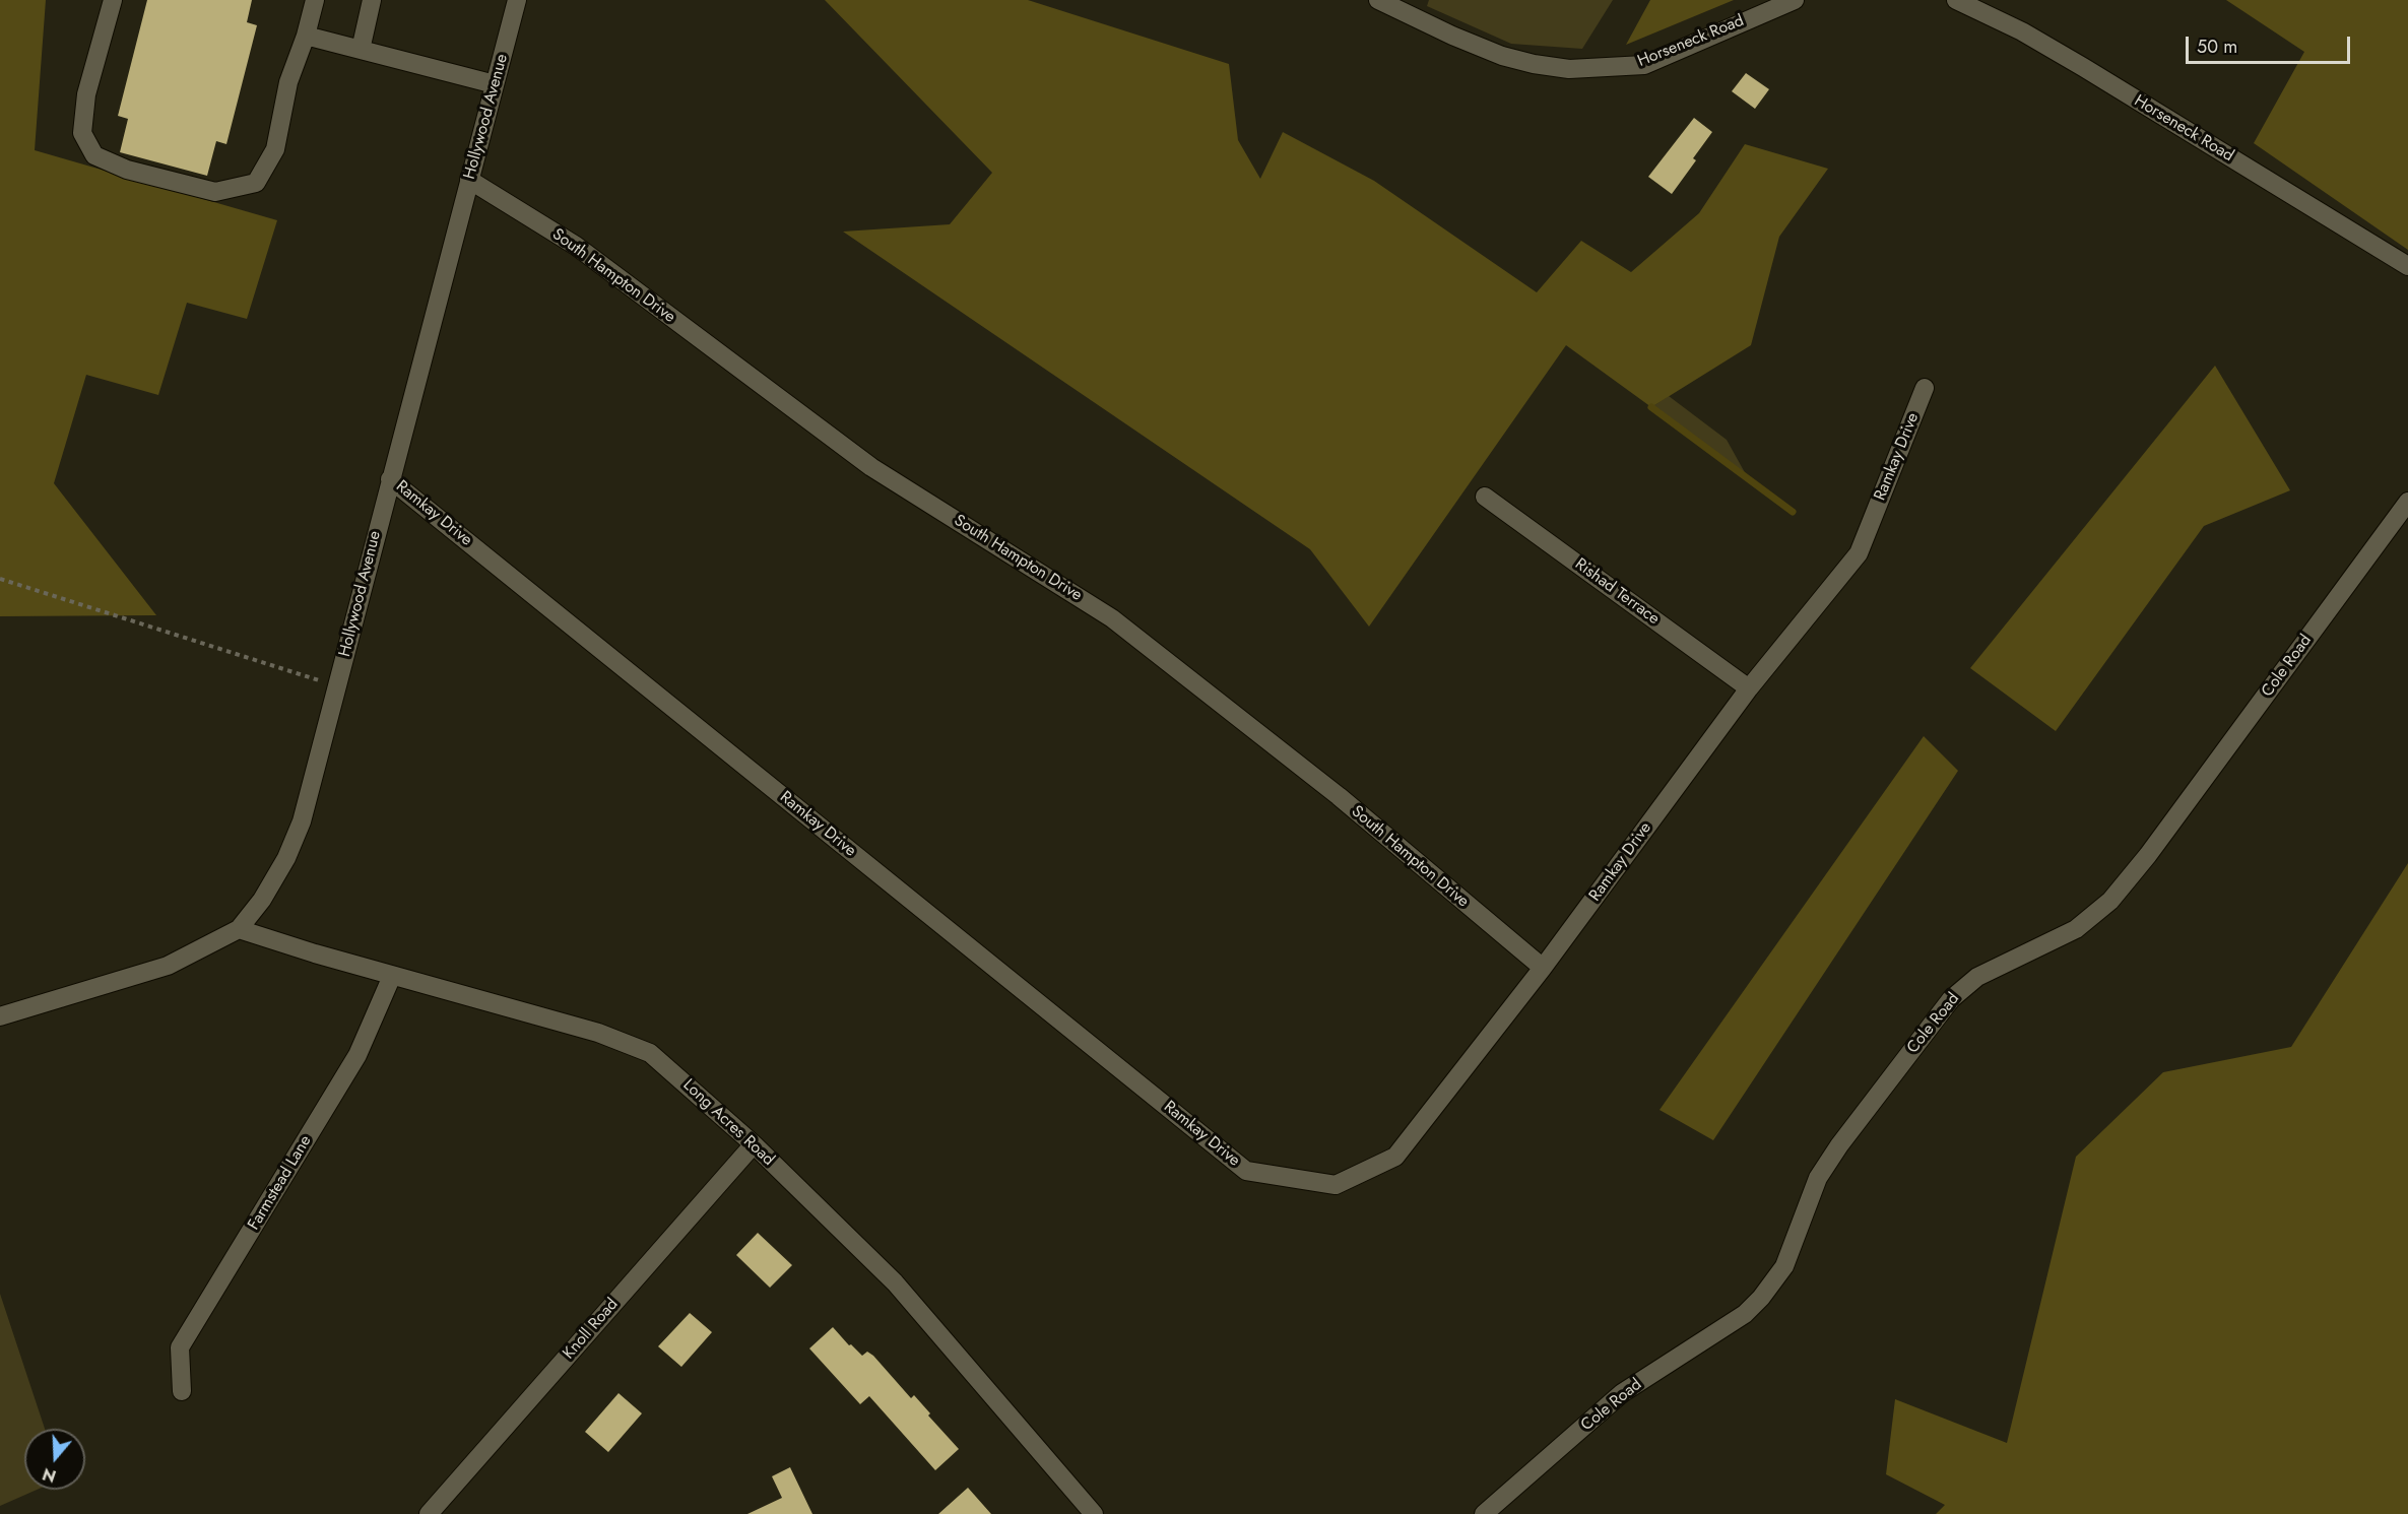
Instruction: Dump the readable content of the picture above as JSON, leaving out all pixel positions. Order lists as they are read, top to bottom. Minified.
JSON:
{"streets":{"street":["Horseneck Road","Hollywood Avenue","South Hampton Drive","Ramkay Drive","Rishad Terrace","Cole Road","Long Acres Road","Farmstead Lane","Knoll Road"]},"crossings":[["Hollywood Avenue","South Hampton Drive"],["Hollywood Avenue","Ramkay Drive"],["Hollywood Avenue","Long Acres Road"],["South Hampton Drive","Ramkay Drive"],["Ramkay Drive","Rishad Terrace"],["Long Acres Road","Farmstead Lane"],["Long Acres Road","Knoll Road"]],"scale_bar":"50 m","north":"bottom"}
